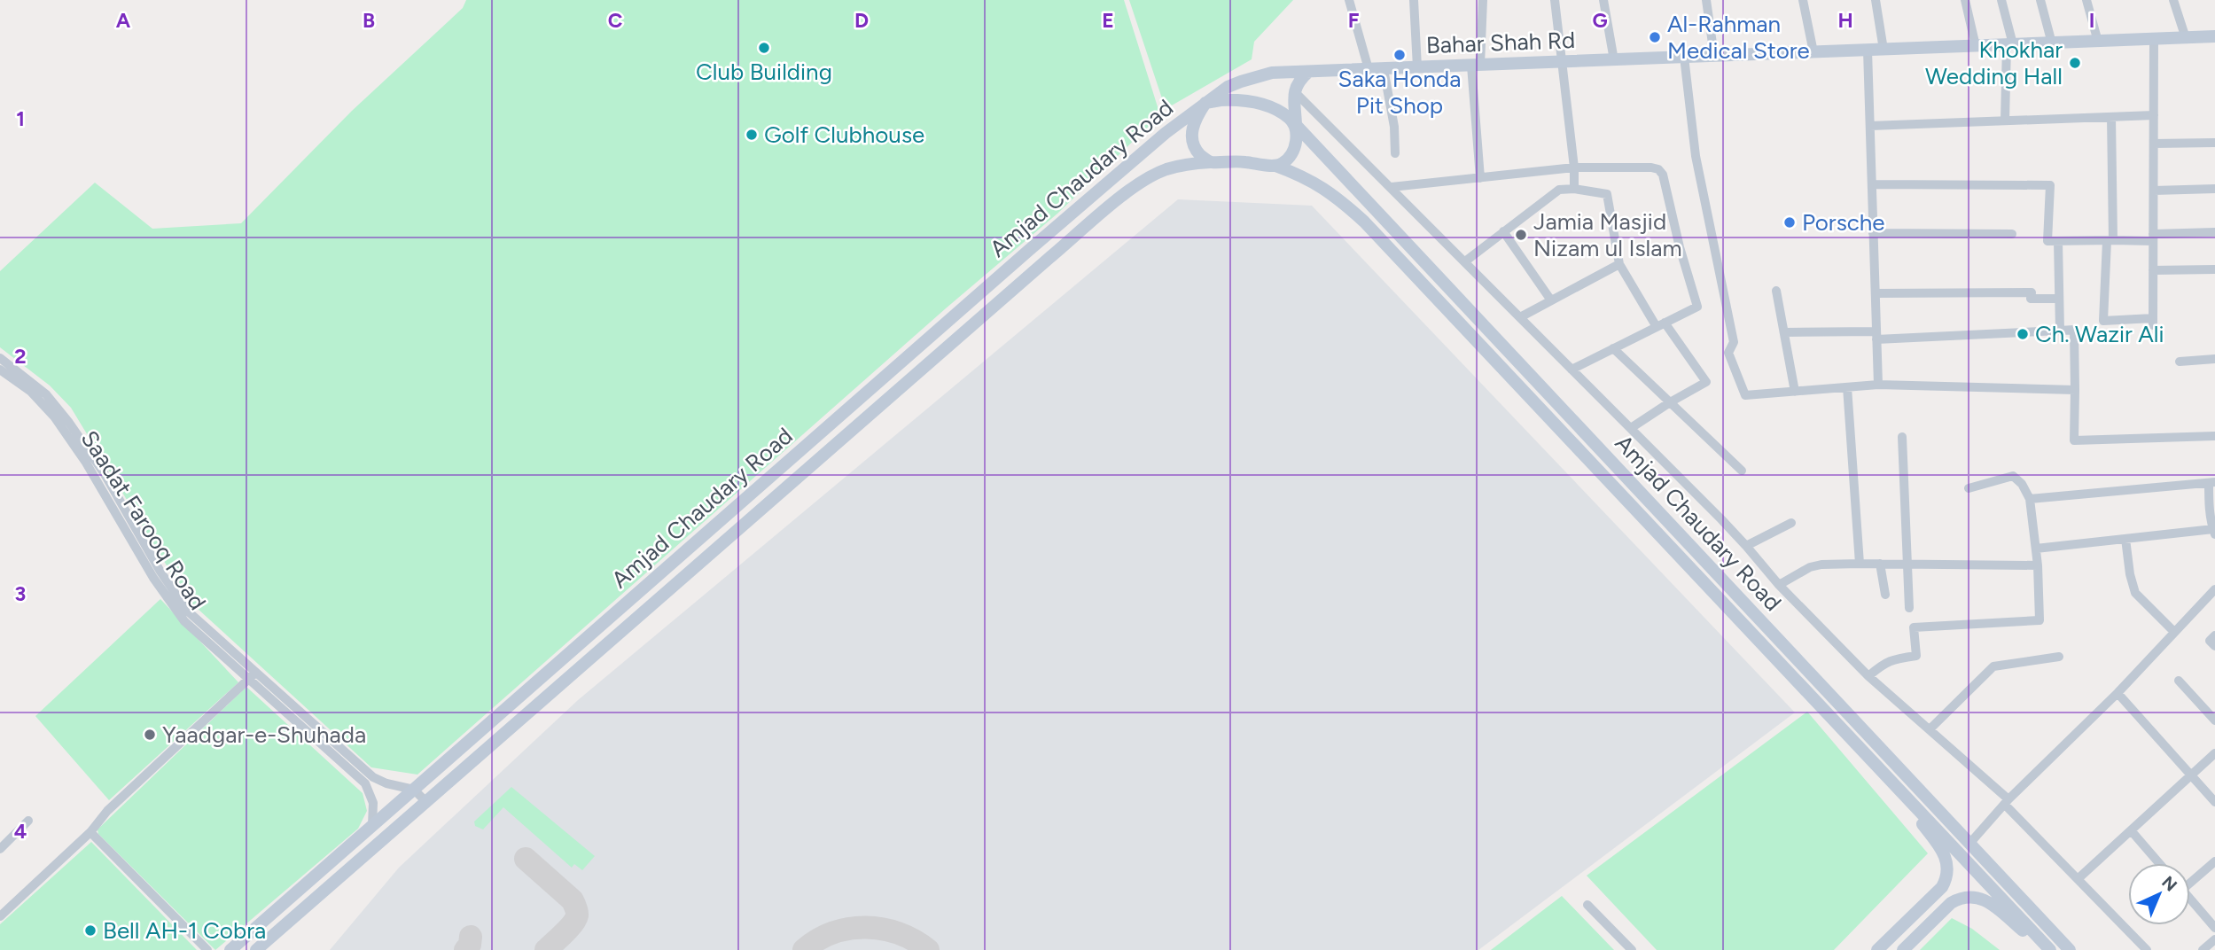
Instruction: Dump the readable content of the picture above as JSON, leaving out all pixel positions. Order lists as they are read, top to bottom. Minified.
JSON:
{"streets":{"main road":["Bahar Shah Rd","Amjad Chaudary Road"],"street":["Saadat Farooq Road"]},"crossings":[["Bahar Shah Rd","Amjad Chaudary Road"],["Amjad Chaudary Road","Saadat Farooq Road"]],"places":["Al-Rahman Medical Store","Club Building","Saka Honda Pit Shop","Khokhar Wedding Hall","Golf Clubhouse","Porsche","Jamia Masjid Nizam ul Islam","Ch. Wazir Ali","Yaadgar-e-Shuhada","Bell AH-1 Cobra"],"north":"top right","grid":{"columns":["A","B","C","D","E","F","G","H","I"],"rows":["1","2","3","4"]}}
